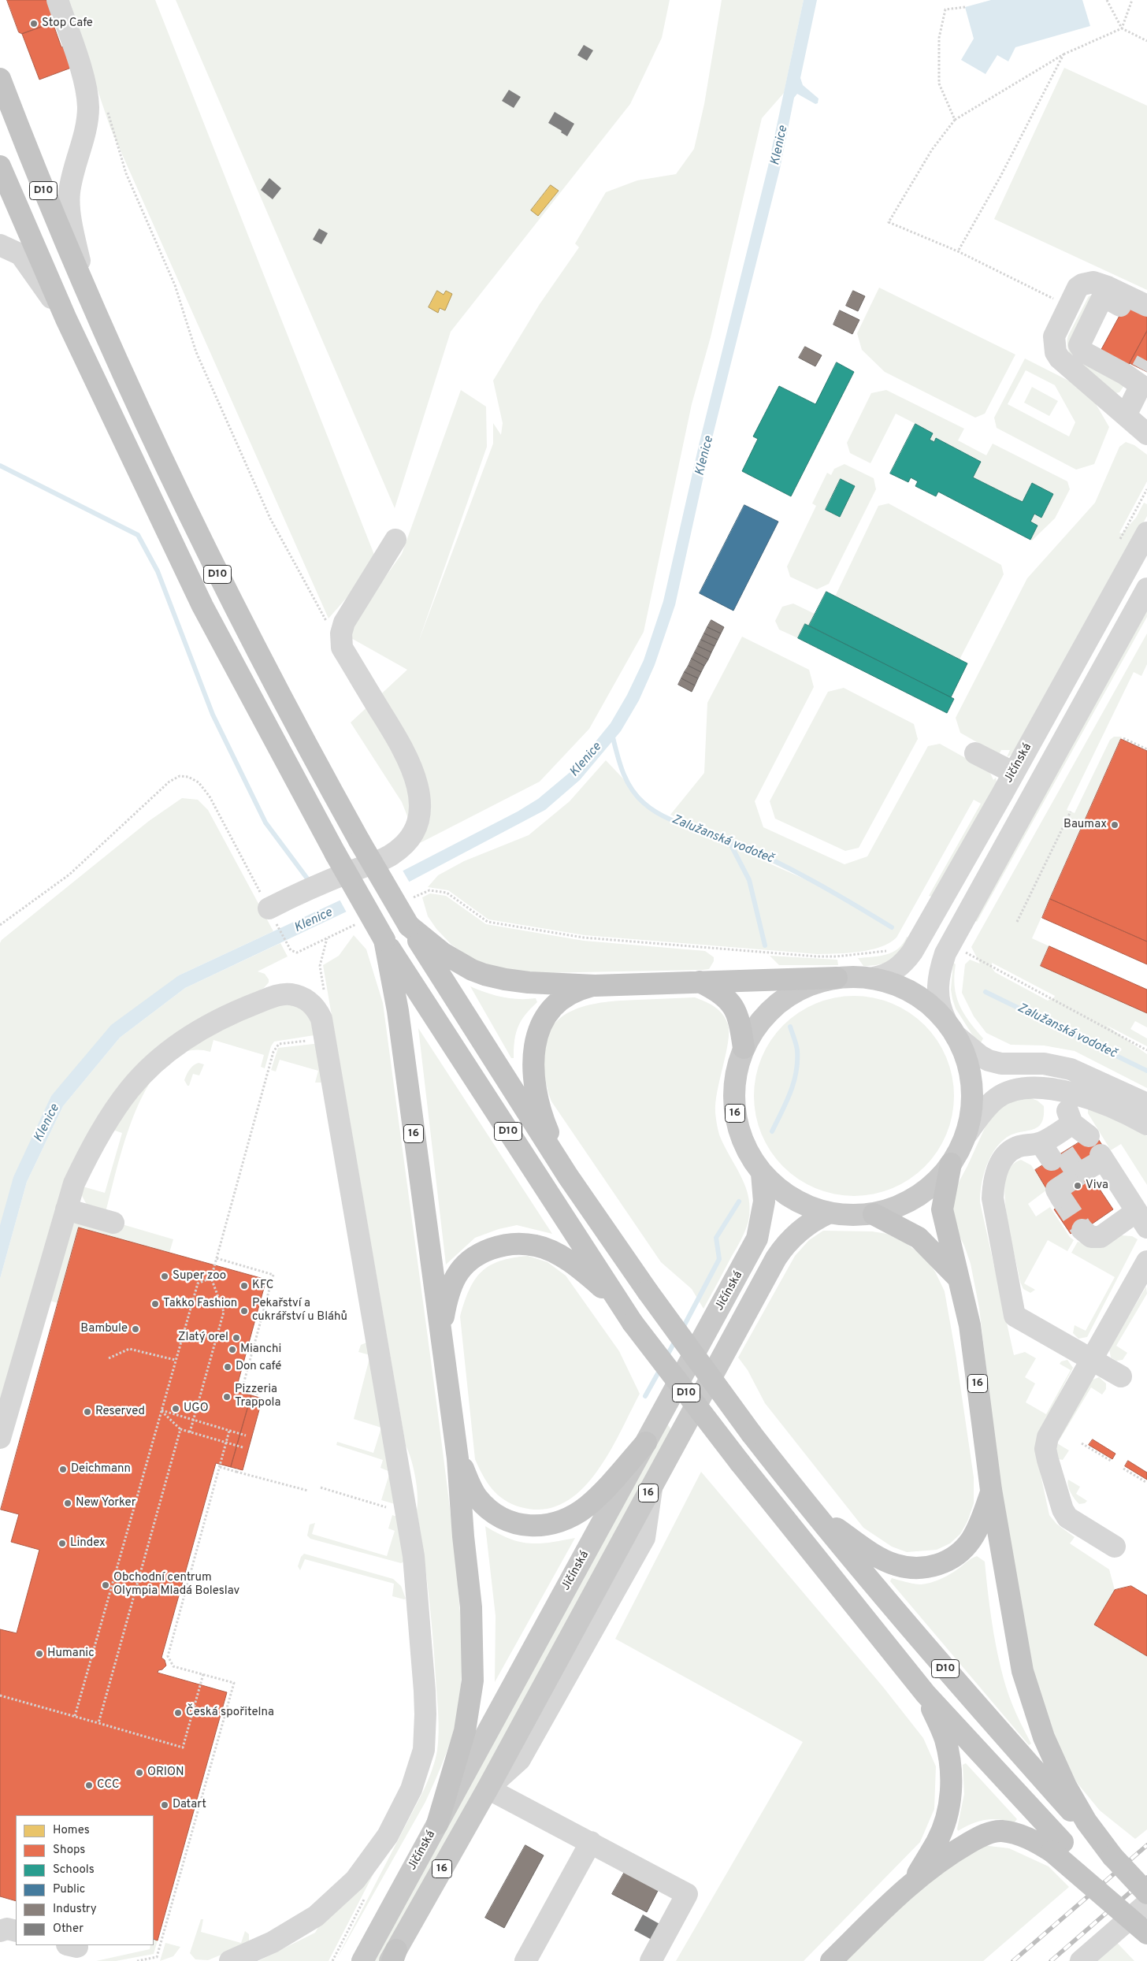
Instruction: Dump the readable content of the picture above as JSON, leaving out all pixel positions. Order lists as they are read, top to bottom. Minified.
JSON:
{"streets":{"highway":["D10","16"],"main road":["Jičínská"]},"crossings":[["D10","16"],["Jičínská","16"]],"water":["Klenice","Zalužanská vodoteč"],"places":["Stop Cafe","Baumax","Viva","Super zoo","KFC","Takko Fashion","Pekařství a cukrářství u Bláhů","Bambule","Zlatý orel","Mianchi","Don café","Pizzeria Trappola","UGO","Reserved","Deichmann","New Yorker","Lindex","Obchodní centrum Olympia Mladá Boleslav","Humanic","Česká spořitelna","ORION","CCC","Datart"],"legend":["Homes","Shops","Schools","Public","Industry","Other"]}
